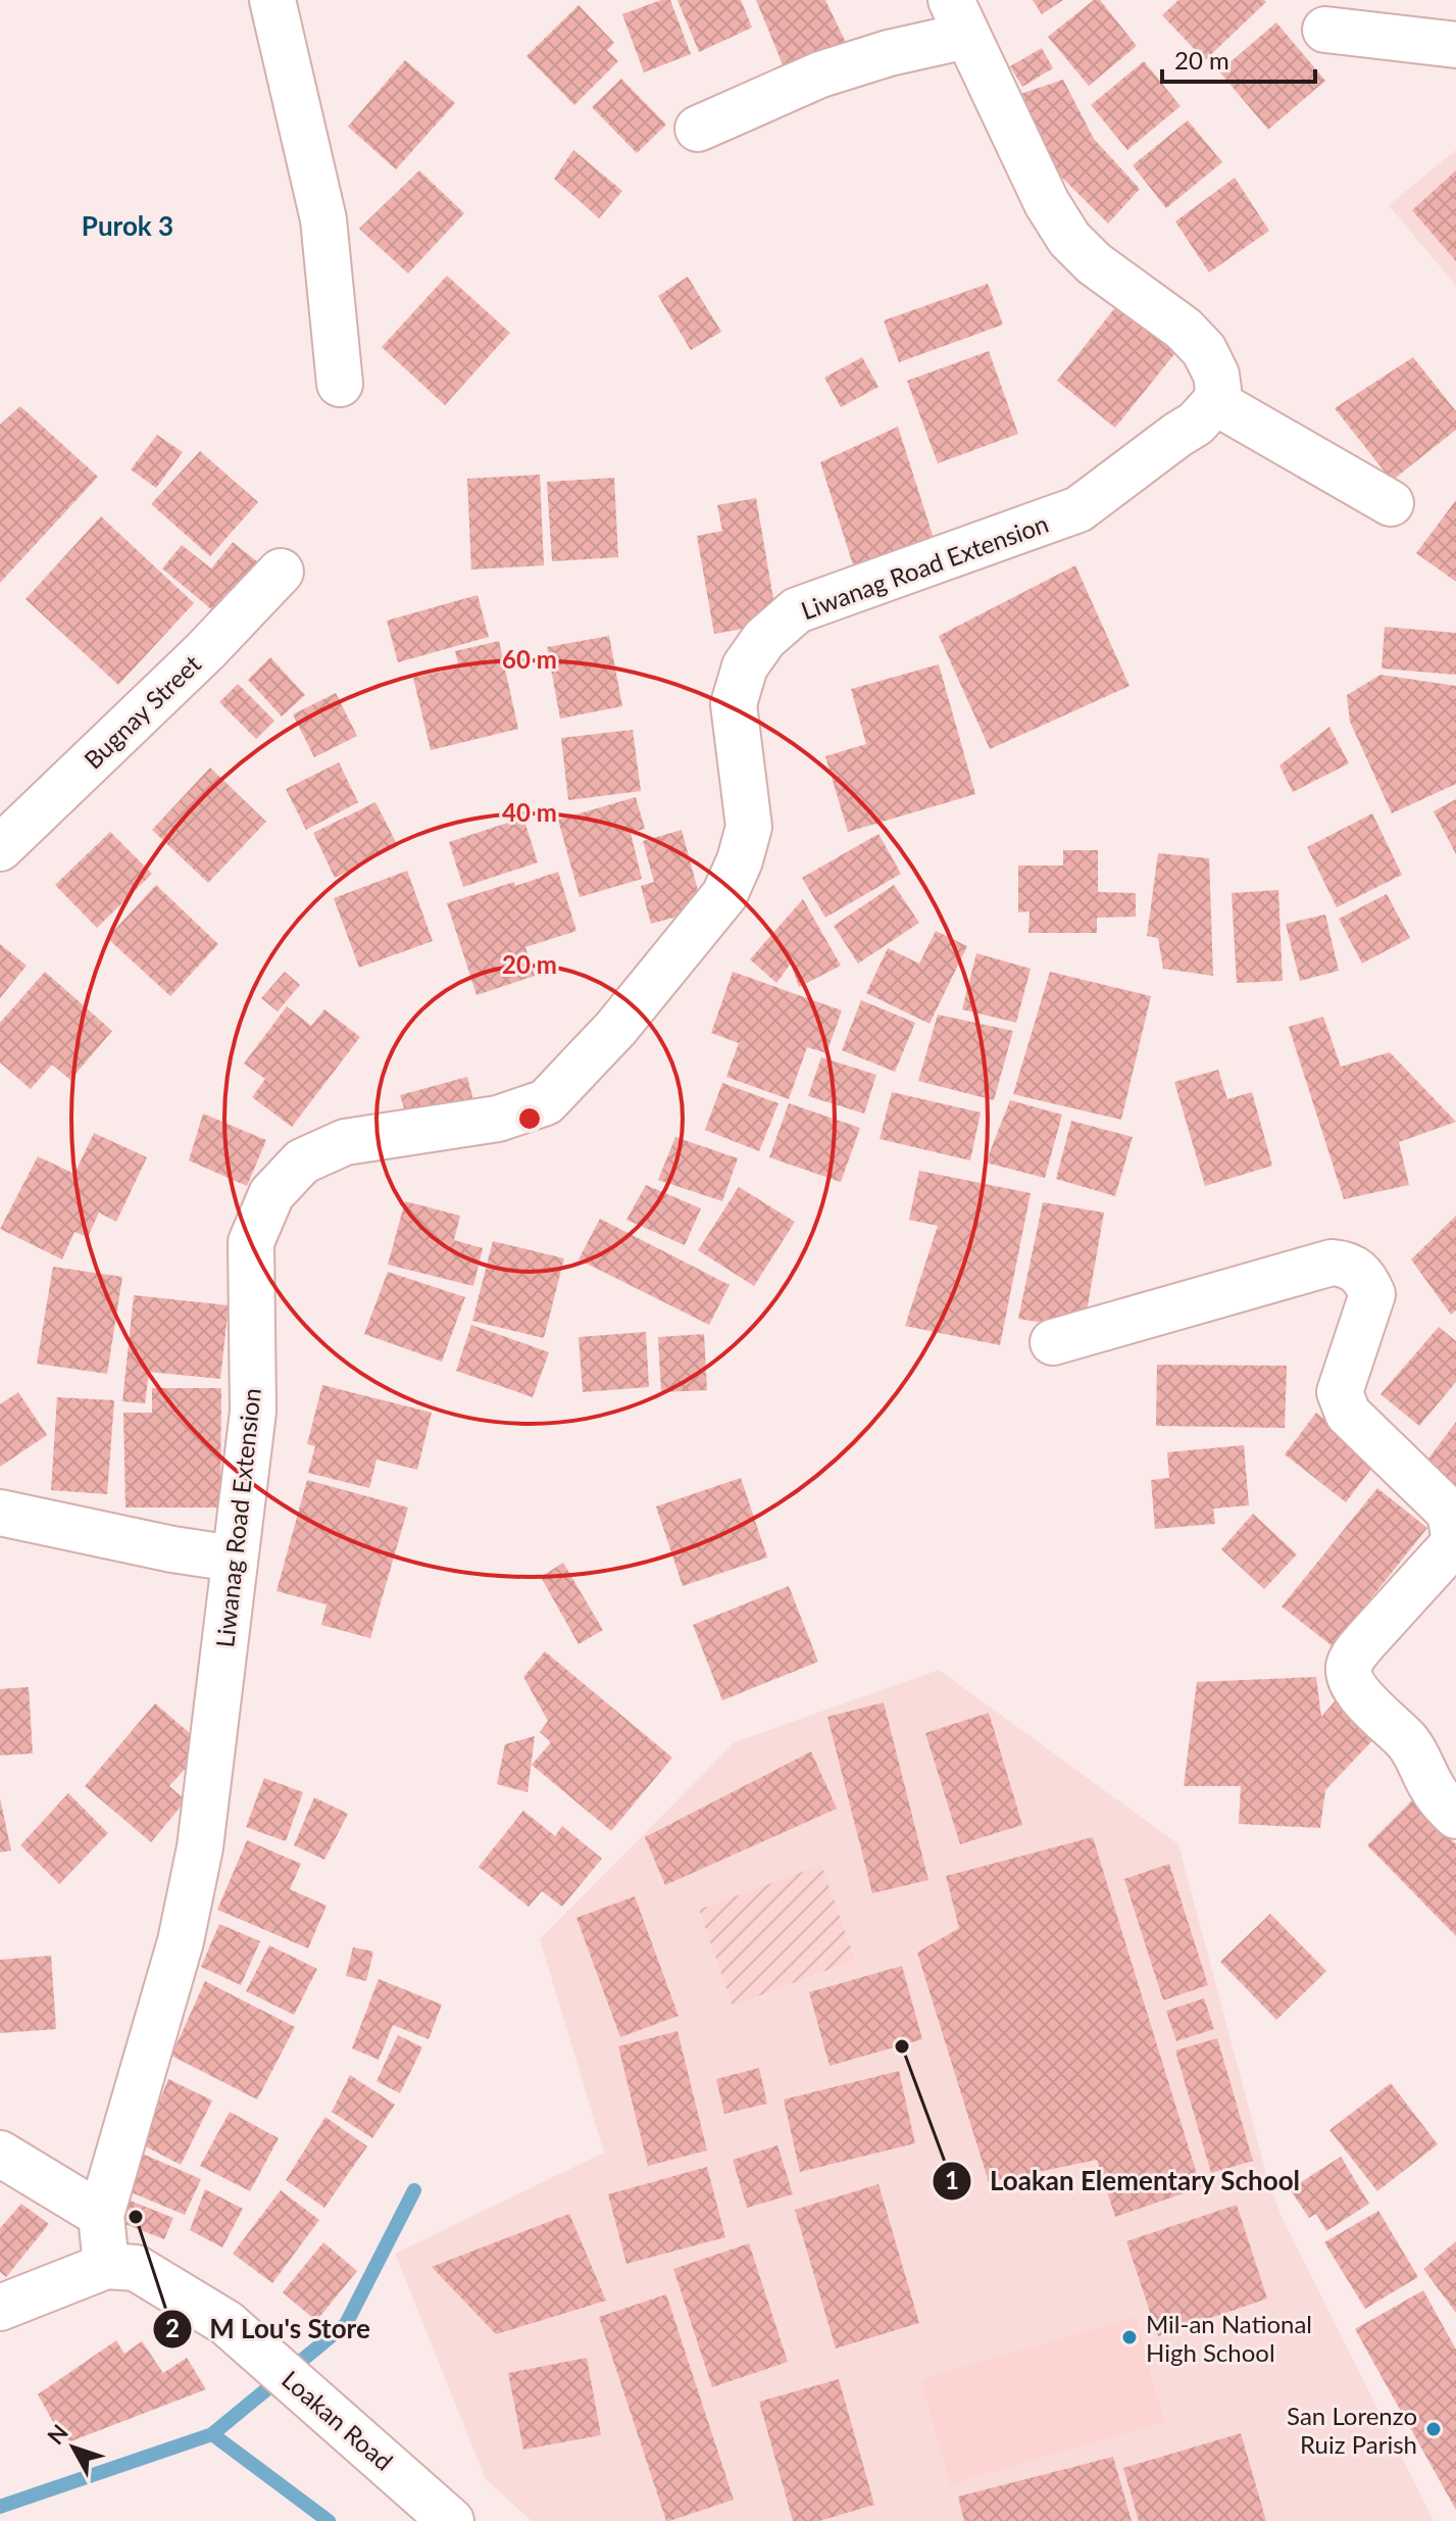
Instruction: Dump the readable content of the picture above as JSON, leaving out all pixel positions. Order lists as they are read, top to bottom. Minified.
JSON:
{"streets":{"street":["Liwanag Road Extension","Bugnay Street","Loakan Road"]},"crossings":[["Liwanag Road Extension","Loakan Road"]],"districts":["Purok 3"],"places":["Loakan Elementary School","M Lou's Store","Mil-an National High School","San Lorenzo Ruiz Parish"],"scale_bar":"20 m","north":"top left","rings":["60 m","40 m","20 m"]}
